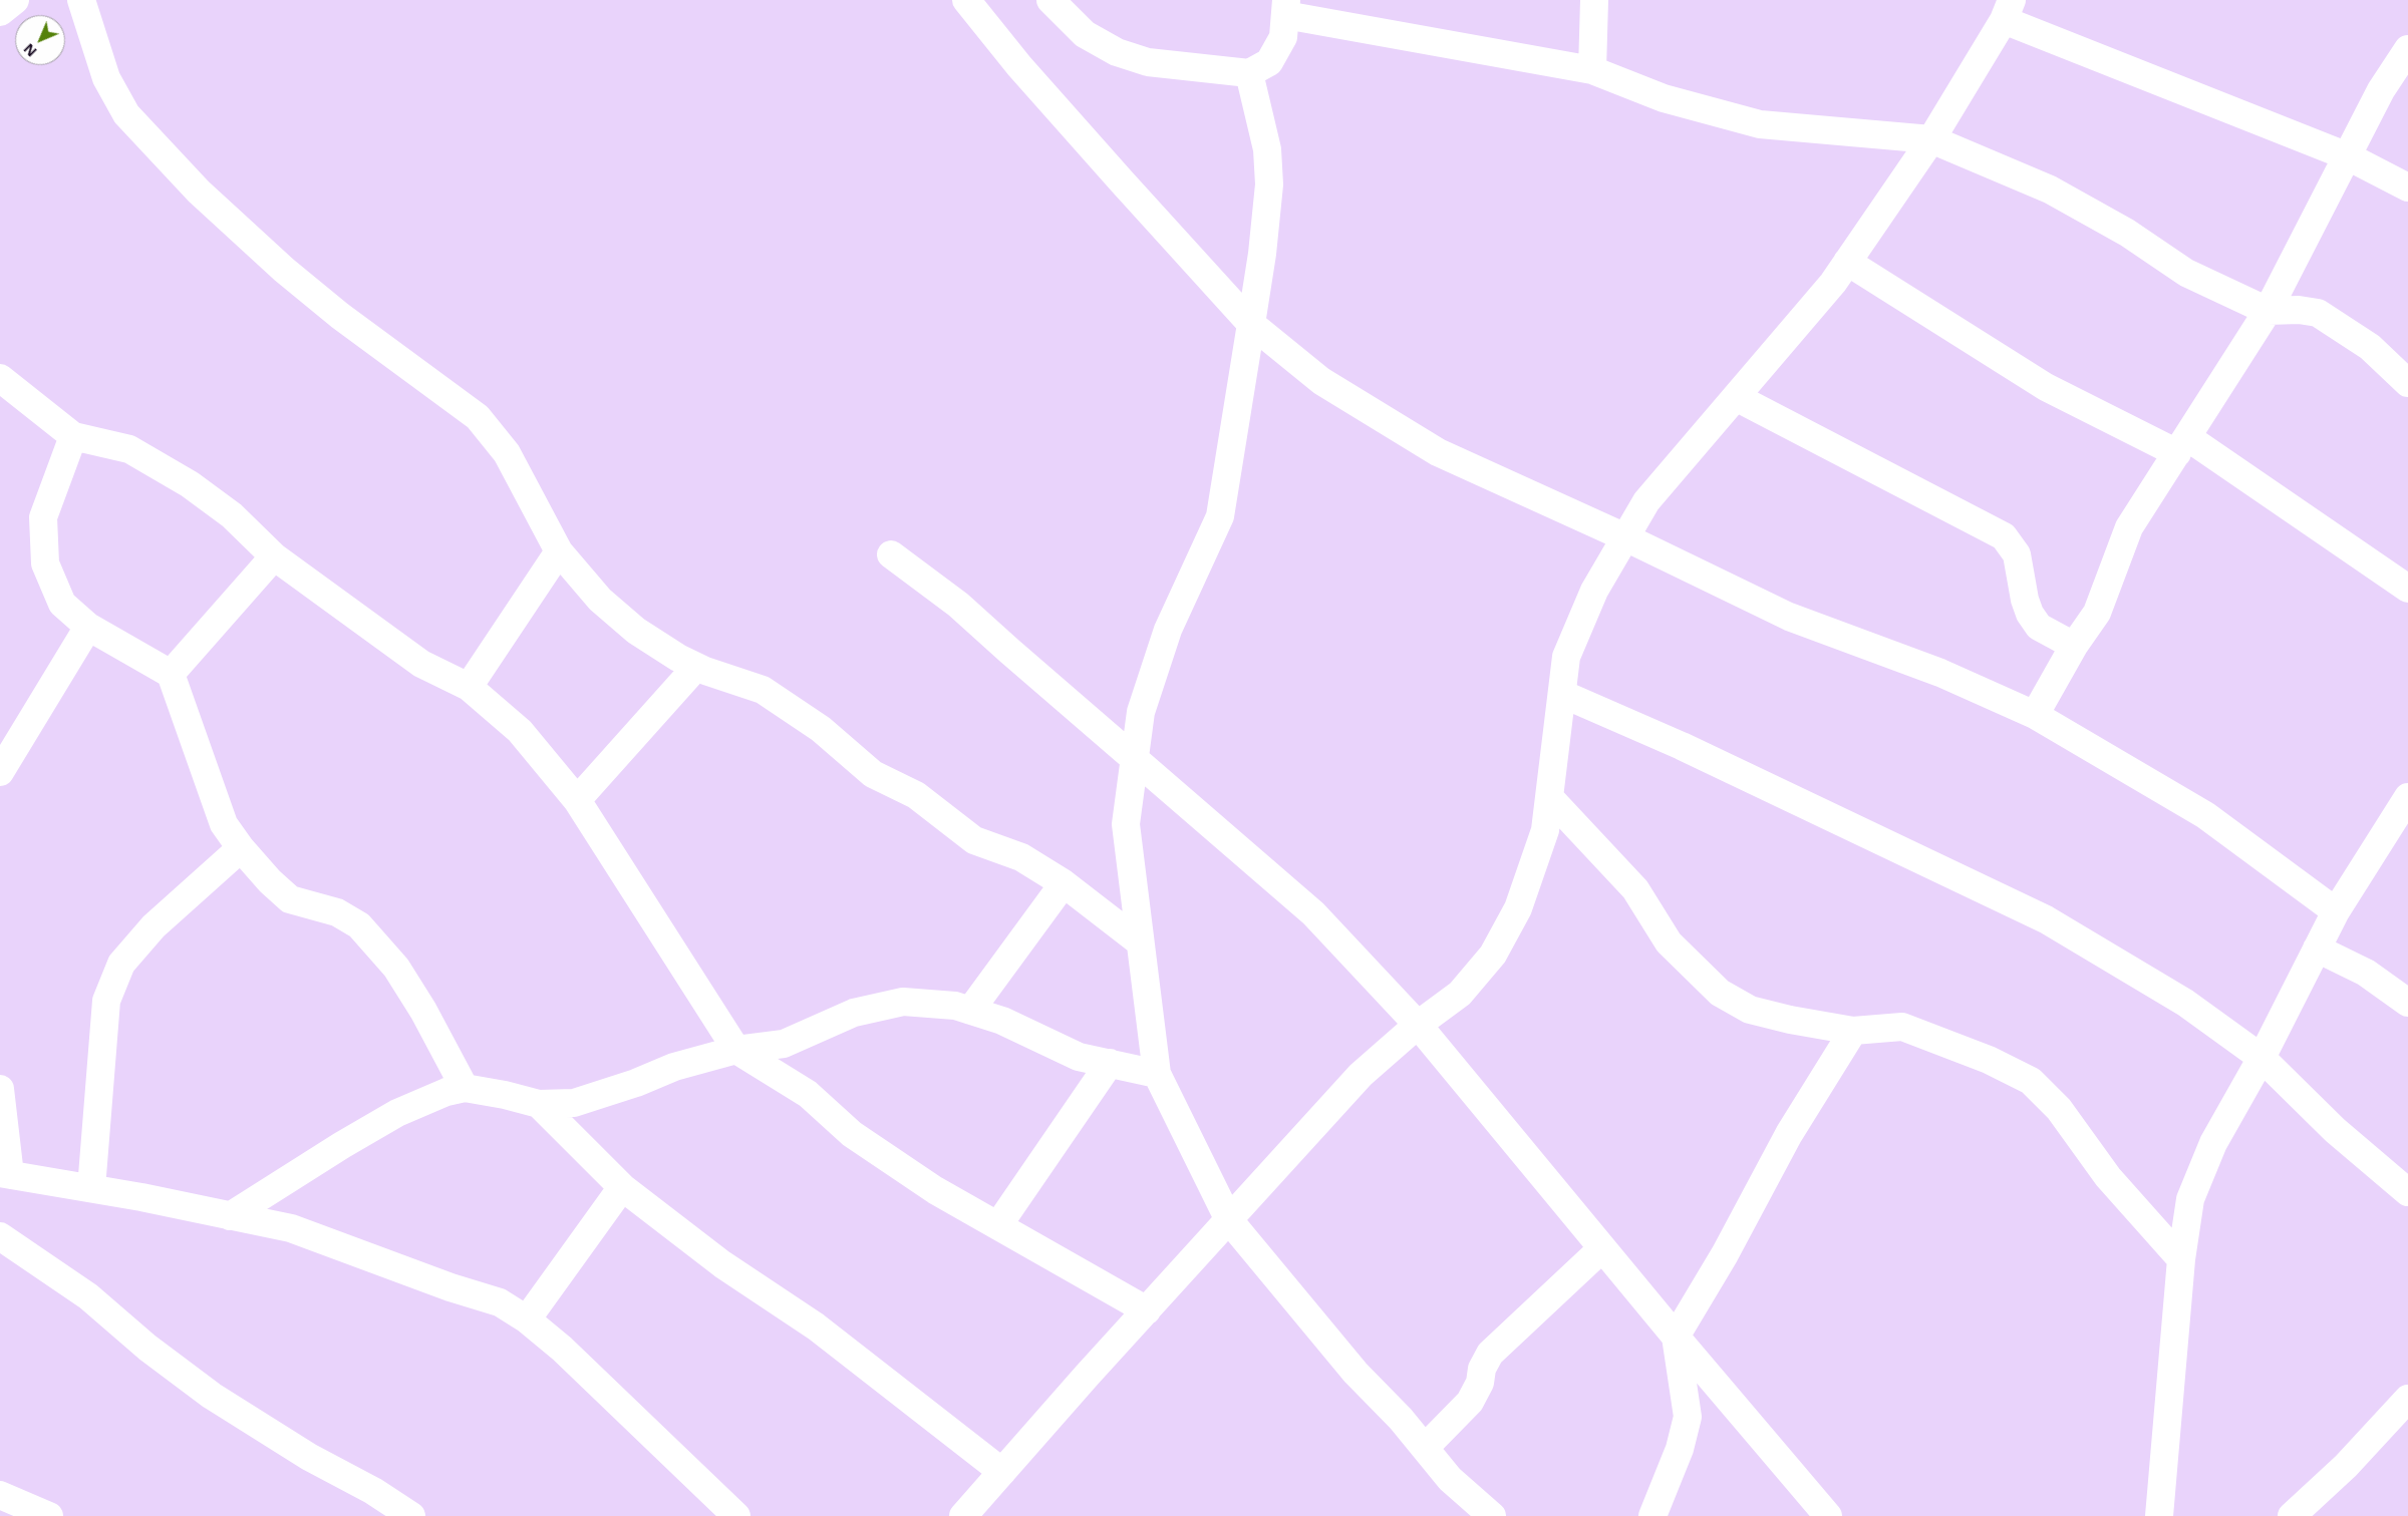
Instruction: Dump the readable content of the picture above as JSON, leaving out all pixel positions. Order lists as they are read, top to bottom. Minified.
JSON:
{"north":"bottom left"}
